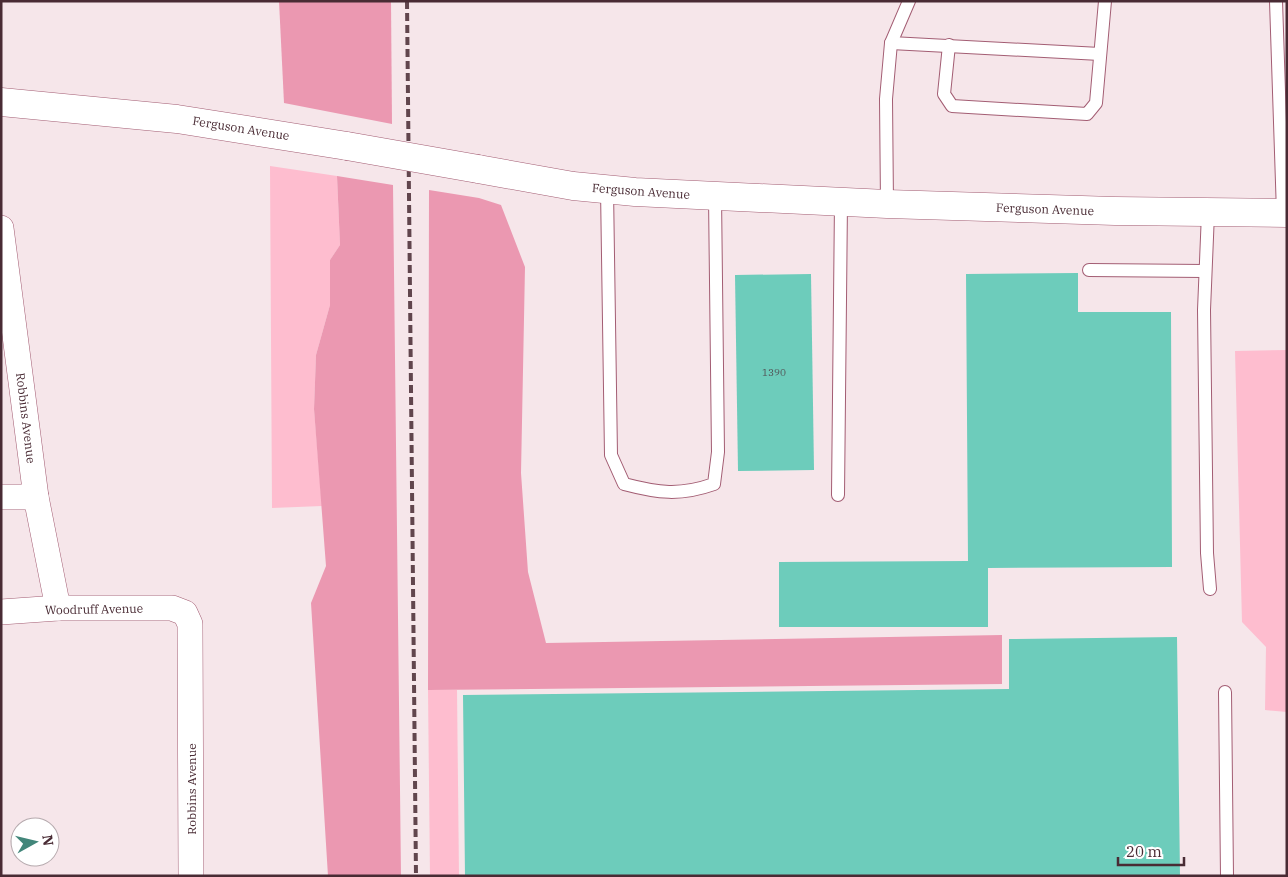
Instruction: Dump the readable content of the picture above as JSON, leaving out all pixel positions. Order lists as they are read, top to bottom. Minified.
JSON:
{"streets":{"street":["Ferguson Avenue","Robbins Avenue","Woodruff Avenue"]},"crossings":[["Robbins Avenue","Woodruff Avenue"]],"house_numbers":["1390"],"scale_bar":"20 m","north":"right"}
